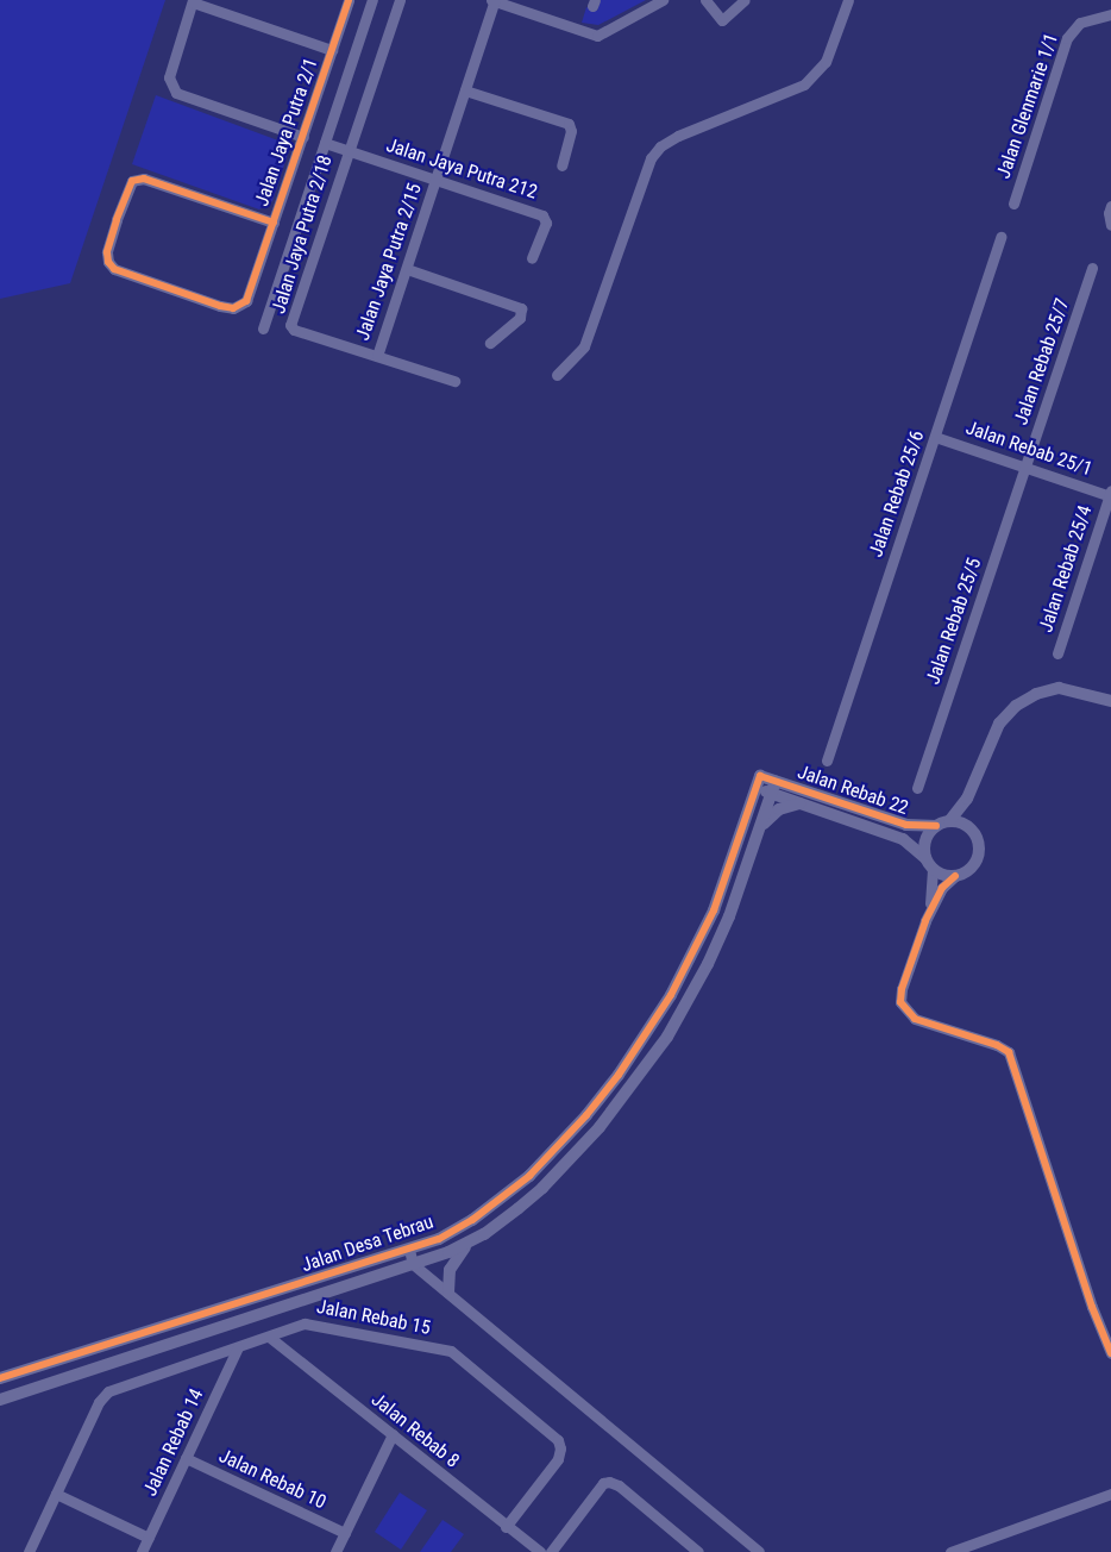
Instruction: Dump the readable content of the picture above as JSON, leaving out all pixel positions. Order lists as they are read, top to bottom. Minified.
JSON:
{"streets":{"street":["Jalan Glenmarie 1/1","Jalan Jaya Putra 2/1","Jalan Jaya Putra 212","Jalan Jaya Putra 2/18","Jalan Jaya Putra 2/15","Jalan Rebab 25/7","Jalan Rebab 25/1","Jalan Rebab 25/6","Jalan Rebab 25/4","Jalan Rebab 25/5","Jalan Rebab 22","Jalan Desa Tebrau","Jalan Rebab 15","Jalan Rebab 8","Jalan Rebab 14","Jalan Rebab 10"]},"crossings":[["Jalan Jaya Putra 212","Jalan Jaya Putra 2/18"],["Jalan Jaya Putra 212","Jalan Jaya Putra 2/15"],["Jalan Jaya Putra 2/18","Jalan Jaya Putra 2/15"],["Jalan Rebab 25/7","Jalan Rebab 25/1"],["Jalan Rebab 25/7","Jalan Rebab 25/5"],["Jalan Rebab 25/1","Jalan Rebab 25/6"],["Jalan Rebab 25/1","Jalan Rebab 25/4"],["Jalan Rebab 25/1","Jalan Rebab 25/5"],["Jalan Rebab 22","Jalan Desa Tebrau"],["Jalan Rebab 15","Jalan Rebab 8"],["Jalan Rebab 15","Jalan Rebab 14"],["Jalan Rebab 14","Jalan Rebab 10"]]}
